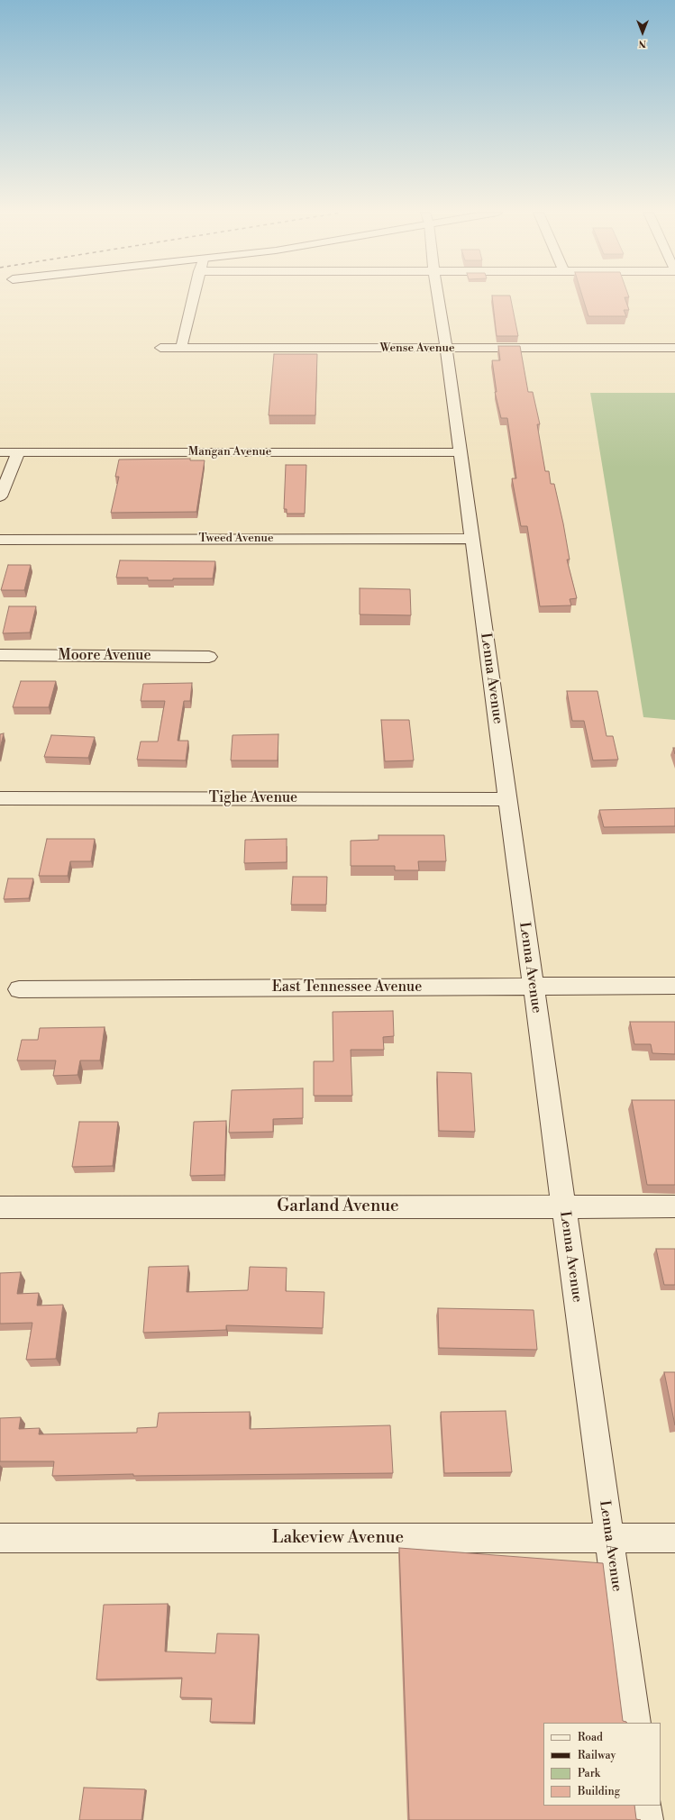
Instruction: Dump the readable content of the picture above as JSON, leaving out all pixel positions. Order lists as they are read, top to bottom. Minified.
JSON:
{"streets":{"street":["Wense Avenue","Mangan Avenue","Tweed Avenue","Moore Avenue","Lenna Avenue","Tighe Avenue","East Tennessee Avenue","Garland Avenue","Lakeview Avenue"]},"crossings":[["Wense Avenue","Lenna Avenue"],["Mangan Avenue","Lenna Avenue"],["Tweed Avenue","Lenna Avenue"],["Lenna Avenue","Tighe Avenue"],["Lenna Avenue","East Tennessee Avenue"],["Lenna Avenue","Garland Avenue"],["Lenna Avenue","Lakeview Avenue"]],"legend":["Road","Railway","Park","Building"],"north":"bottom"}
